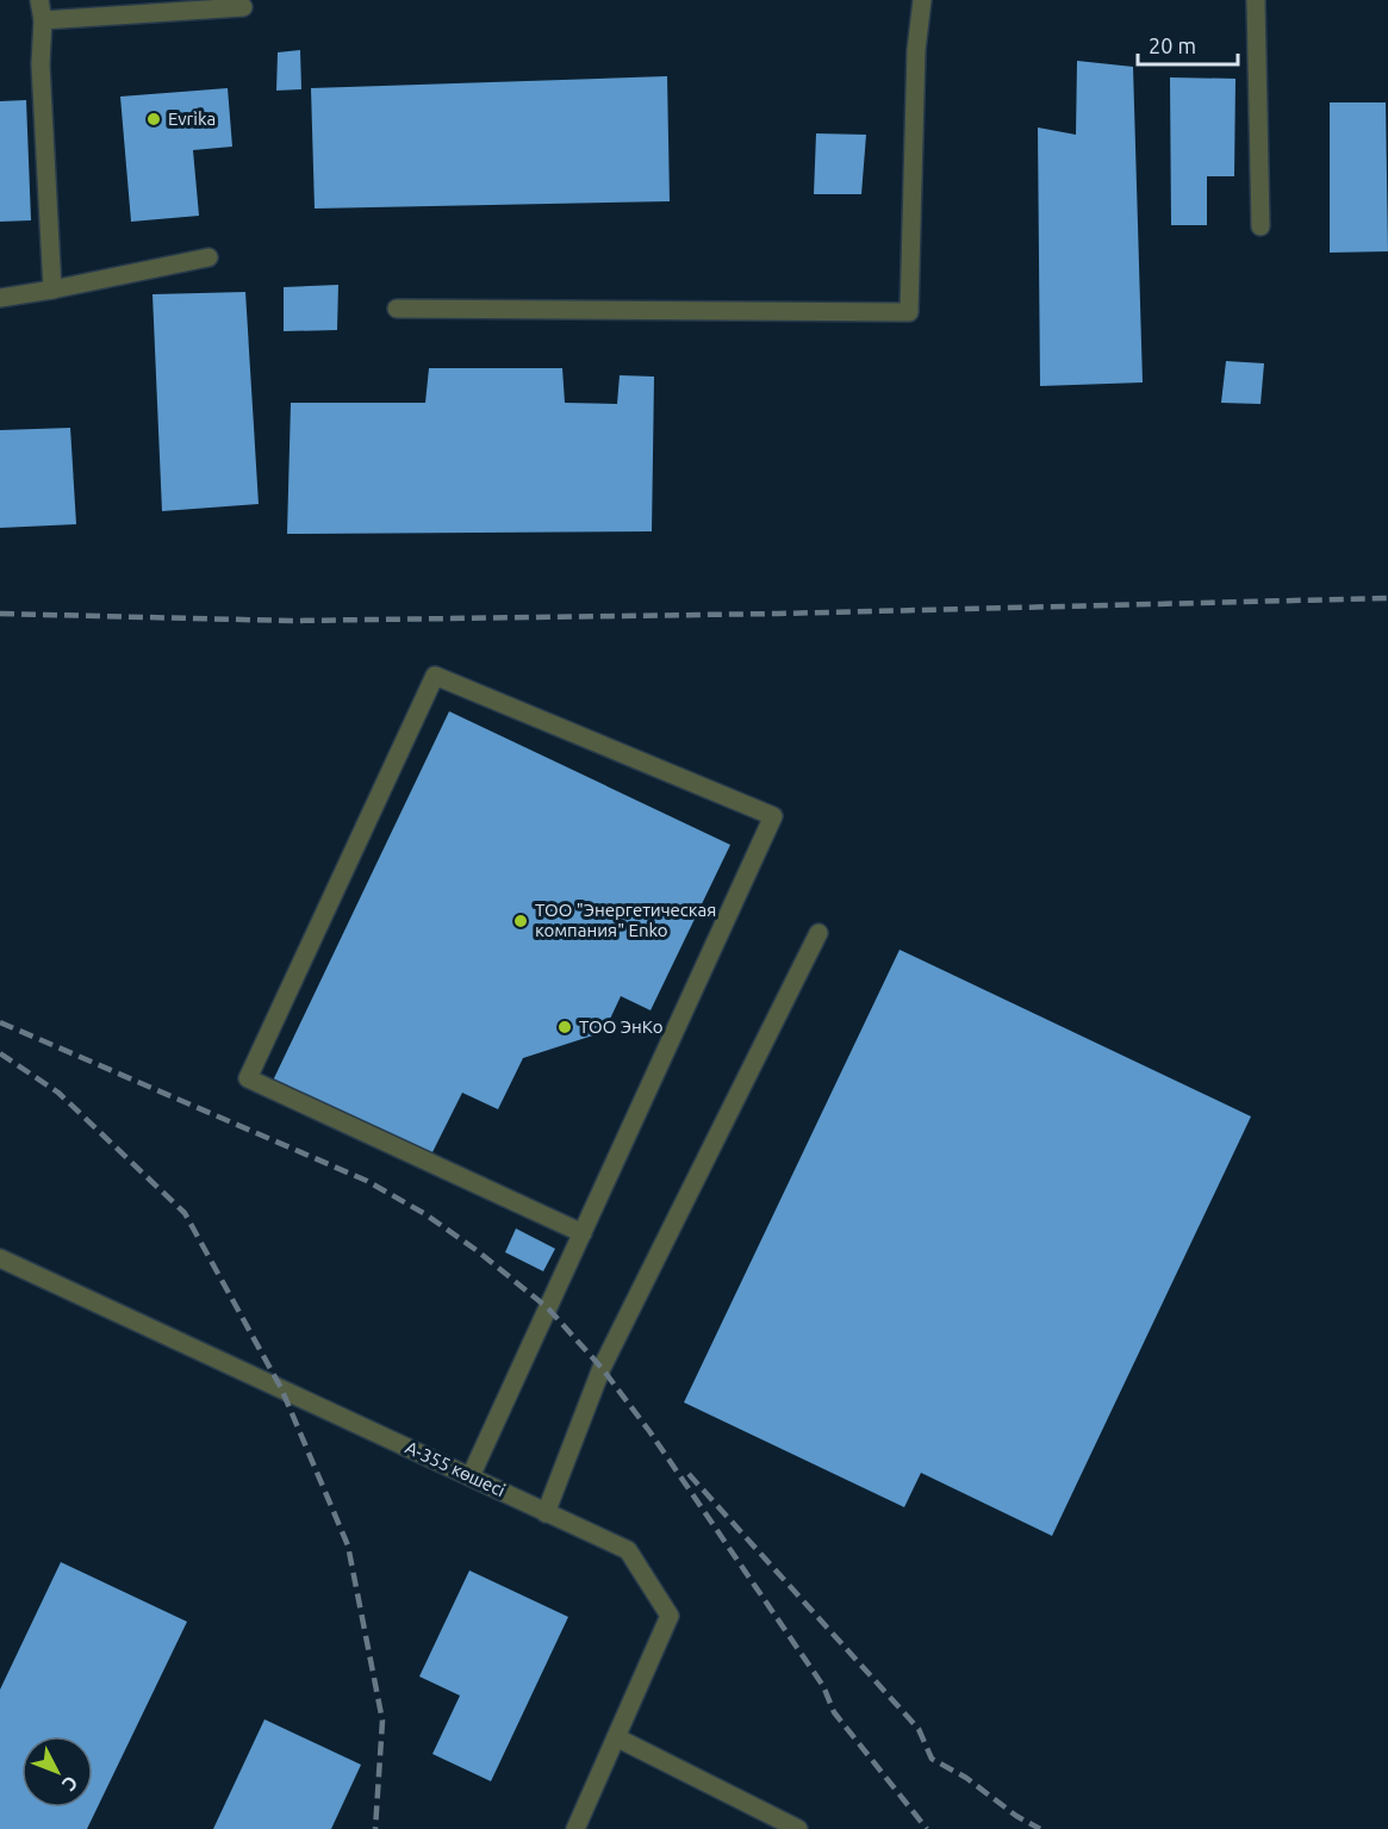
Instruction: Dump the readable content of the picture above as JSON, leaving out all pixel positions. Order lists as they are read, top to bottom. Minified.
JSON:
{"streets":{"street":["А-355 көшесі"]},"places":["Evrika","ТОО \"Энергетическая компания\" Enko","ТОО ЭнКо"],"scale_bar":"20 m","north":"bottom right"}
